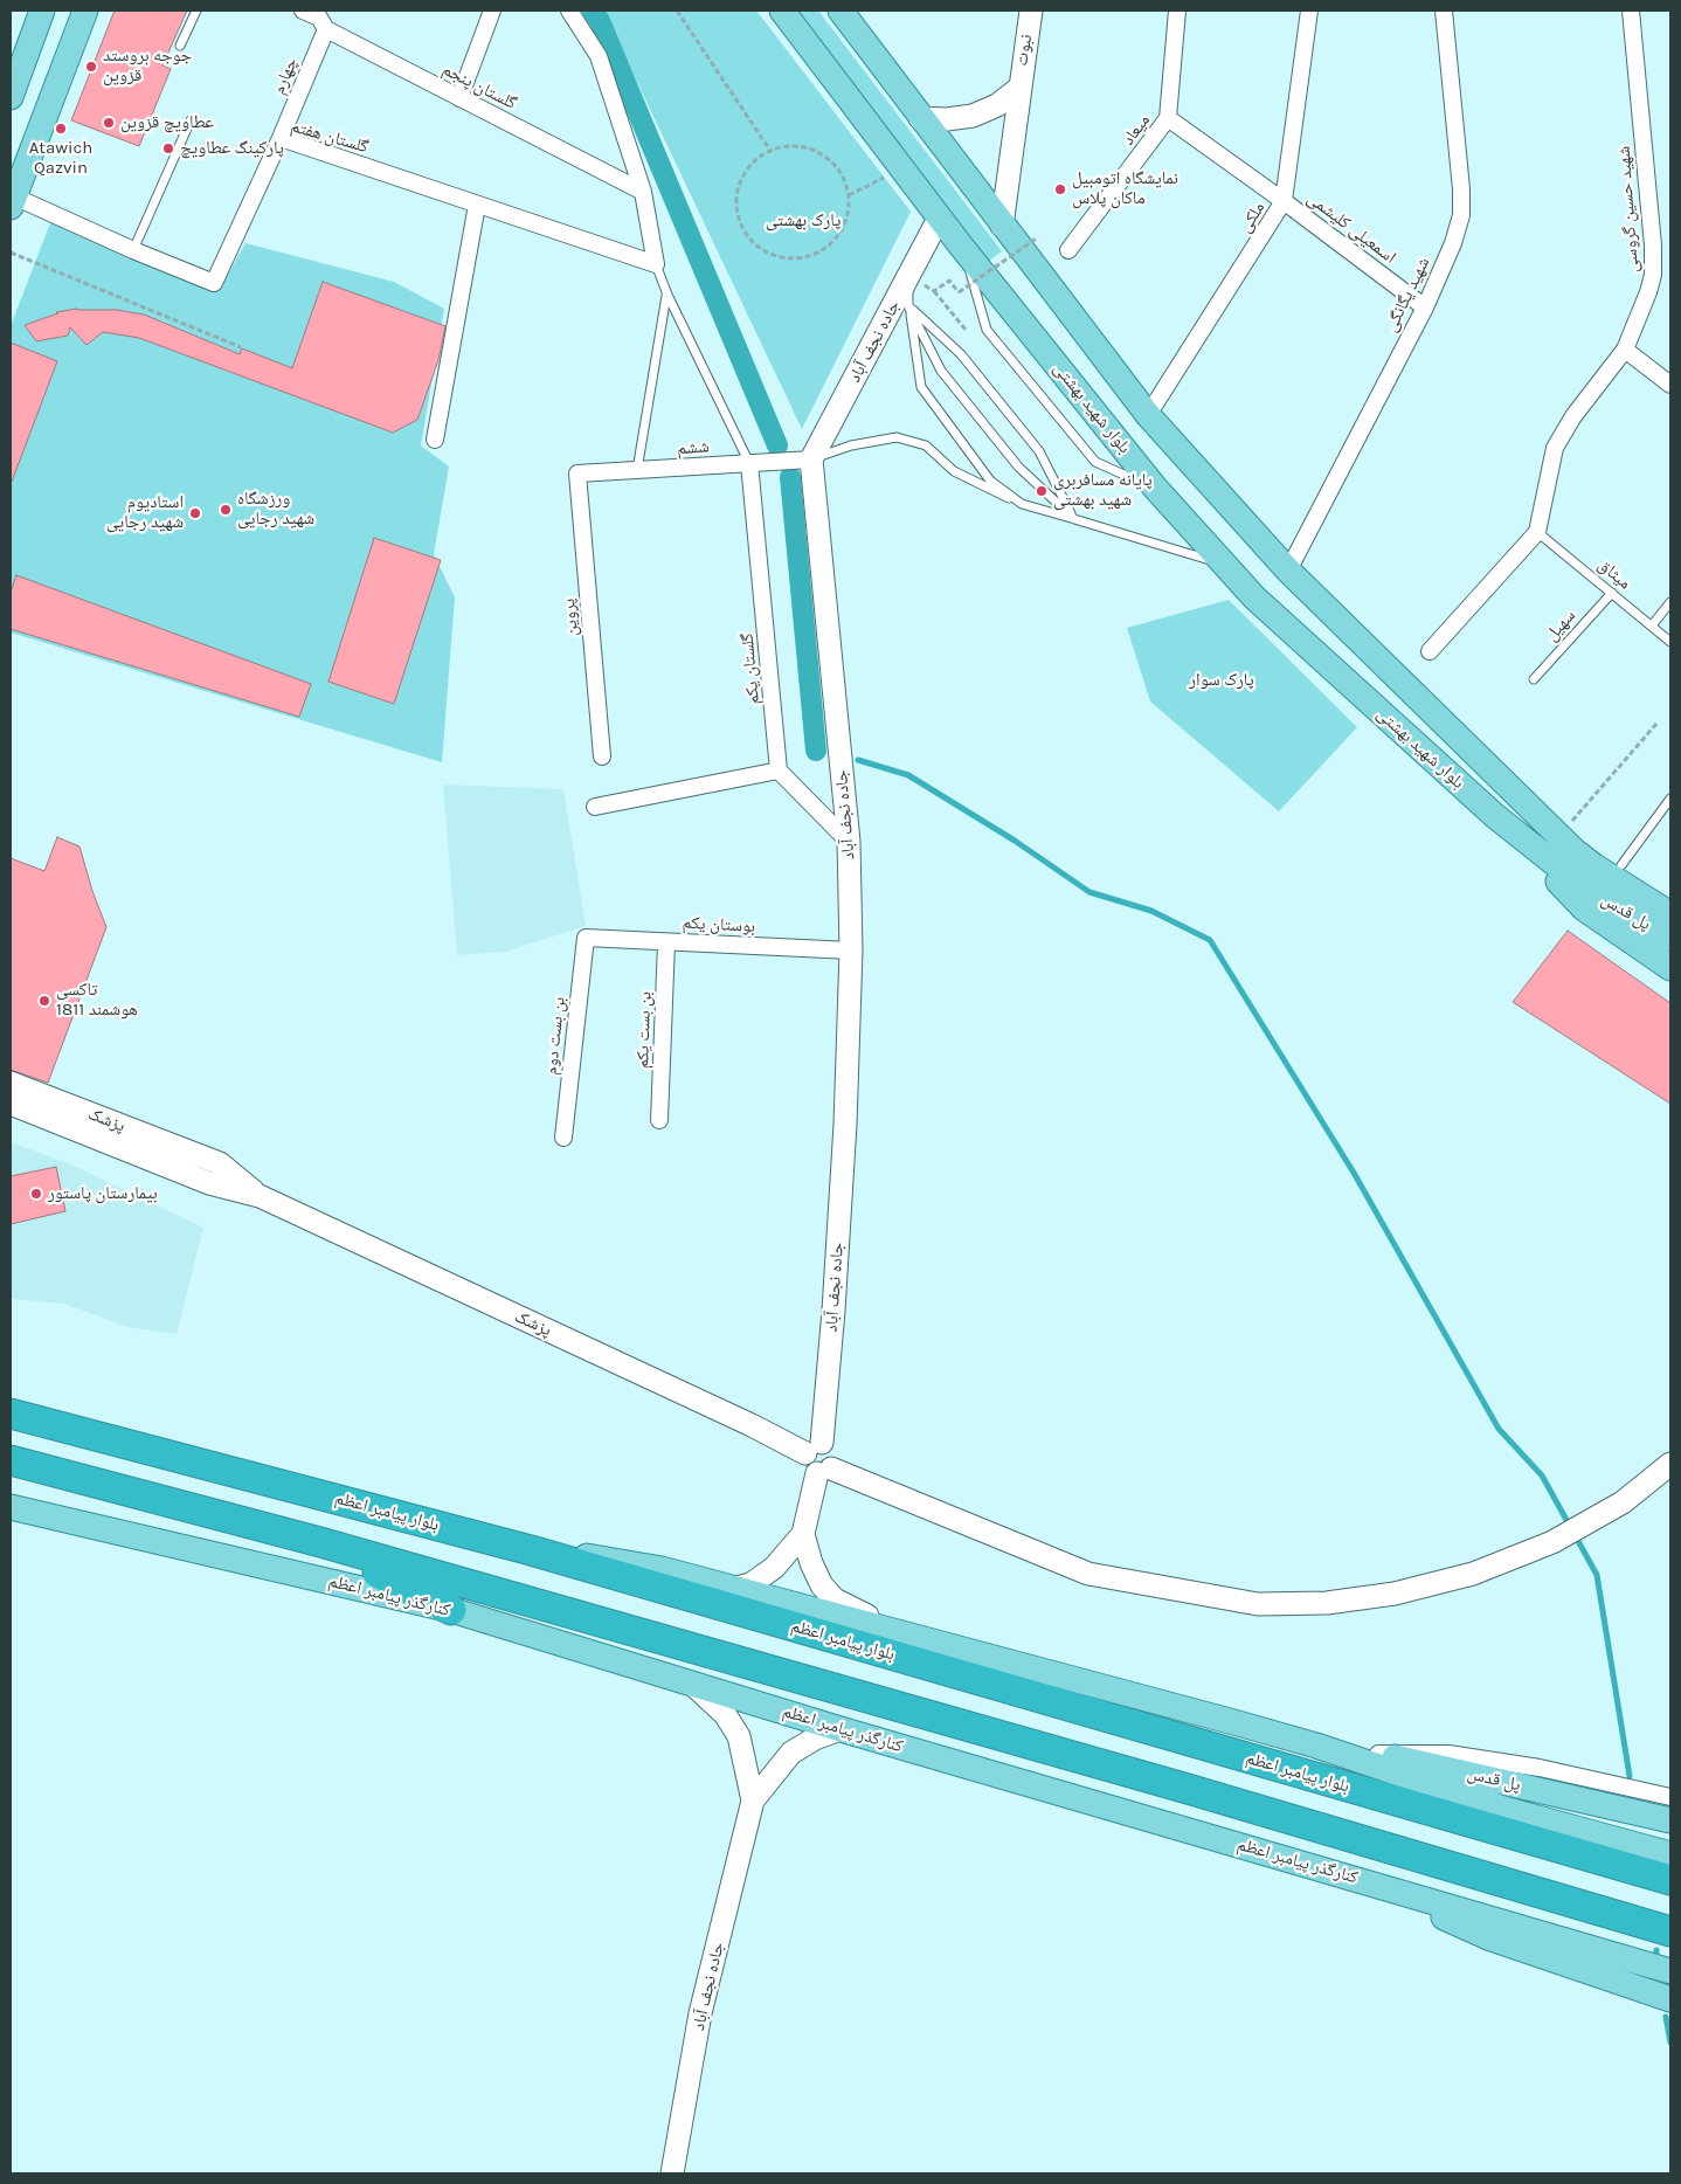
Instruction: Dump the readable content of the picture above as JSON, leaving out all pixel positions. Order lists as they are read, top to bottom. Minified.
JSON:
{"streets":{"highway":["بلوار پیامبر اعظم"],"main road":["بلوار شهید بهشتی","پل قدس","کنارگذر پیامبر اعظم"],"street":["نبوت","چهارم","گلستان پنجم","میعاد","گلستان هفتم","شهید حسین گروسی","ملکی","اسمعیلی کلیشمی","شهید یگانگی","جاده نجف آباد","ششم","پروین","گلستان یکم","بوستان یکم","بن بست یکم","بن بست دوم","پزشک"],"lane":["میثاق","سهیل"]},"crossings":[["نبوت","بلوار شهید بهشتی"],["چهارم","گلستان پنجم"],["چهارم","گلستان هفتم"],["میعاد","اسمعیلی کلیشمی"],["شهید حسین گروسی","میثاق"],["ملکی","اسمعیلی کلیشمی"],["ملکی","بلوار شهید بهشتی"],["اسمعیلی کلیشمی","شهید یگانگی"],["شهید یگانگی","بلوار شهید بهشتی"],["جاده نجف آباد","بلوار شهید بهشتی"],["جاده نجف آباد","ششم"],["جاده نجف آباد","بوستان یکم"],["جاده نجف آباد","پزشک"],["بلوار شهید بهشتی","پل قدس"],["ششم","پروین"],["ششم","گلستان یکم"],["میثاق","سهیل"],["بوستان یکم","بن بست یکم"],["بوستان یکم","بن بست دوم"]],"parks":["پارک بهشتی","پارک سوار"],"places":["جوجه بروستد قزوین","عطاویچ قزوین","Atawich Qazvin","پارکینگ عطاویچ","نمایشگاه اتومبیل ماکان پلاس","پایانه مسافربری شهید بهشتی","ورزشگاه شهید رجایی","استادیوم شهید رجایی","تاکسی هوشمند 1811","بیمارستان پاستور"]}
